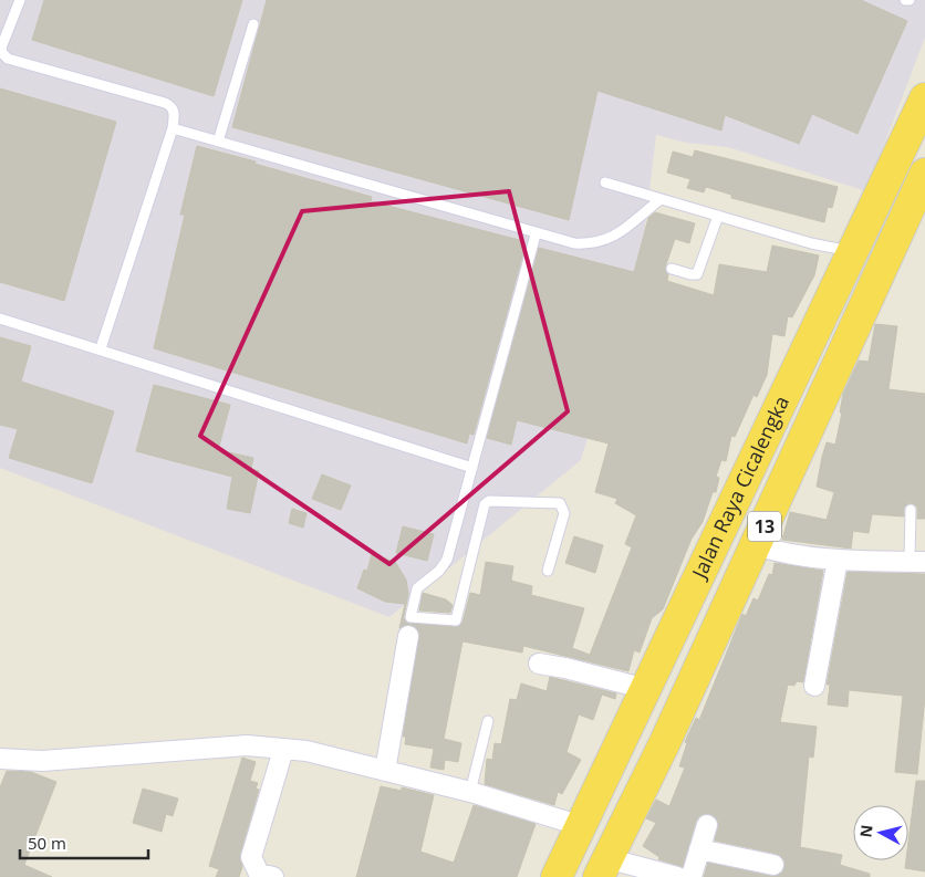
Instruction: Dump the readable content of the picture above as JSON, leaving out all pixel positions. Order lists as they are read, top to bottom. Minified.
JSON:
{"streets":{"highway":["Jalan Raya Cicalengka","13"]},"scale_bar":"50 m","north":"left"}
